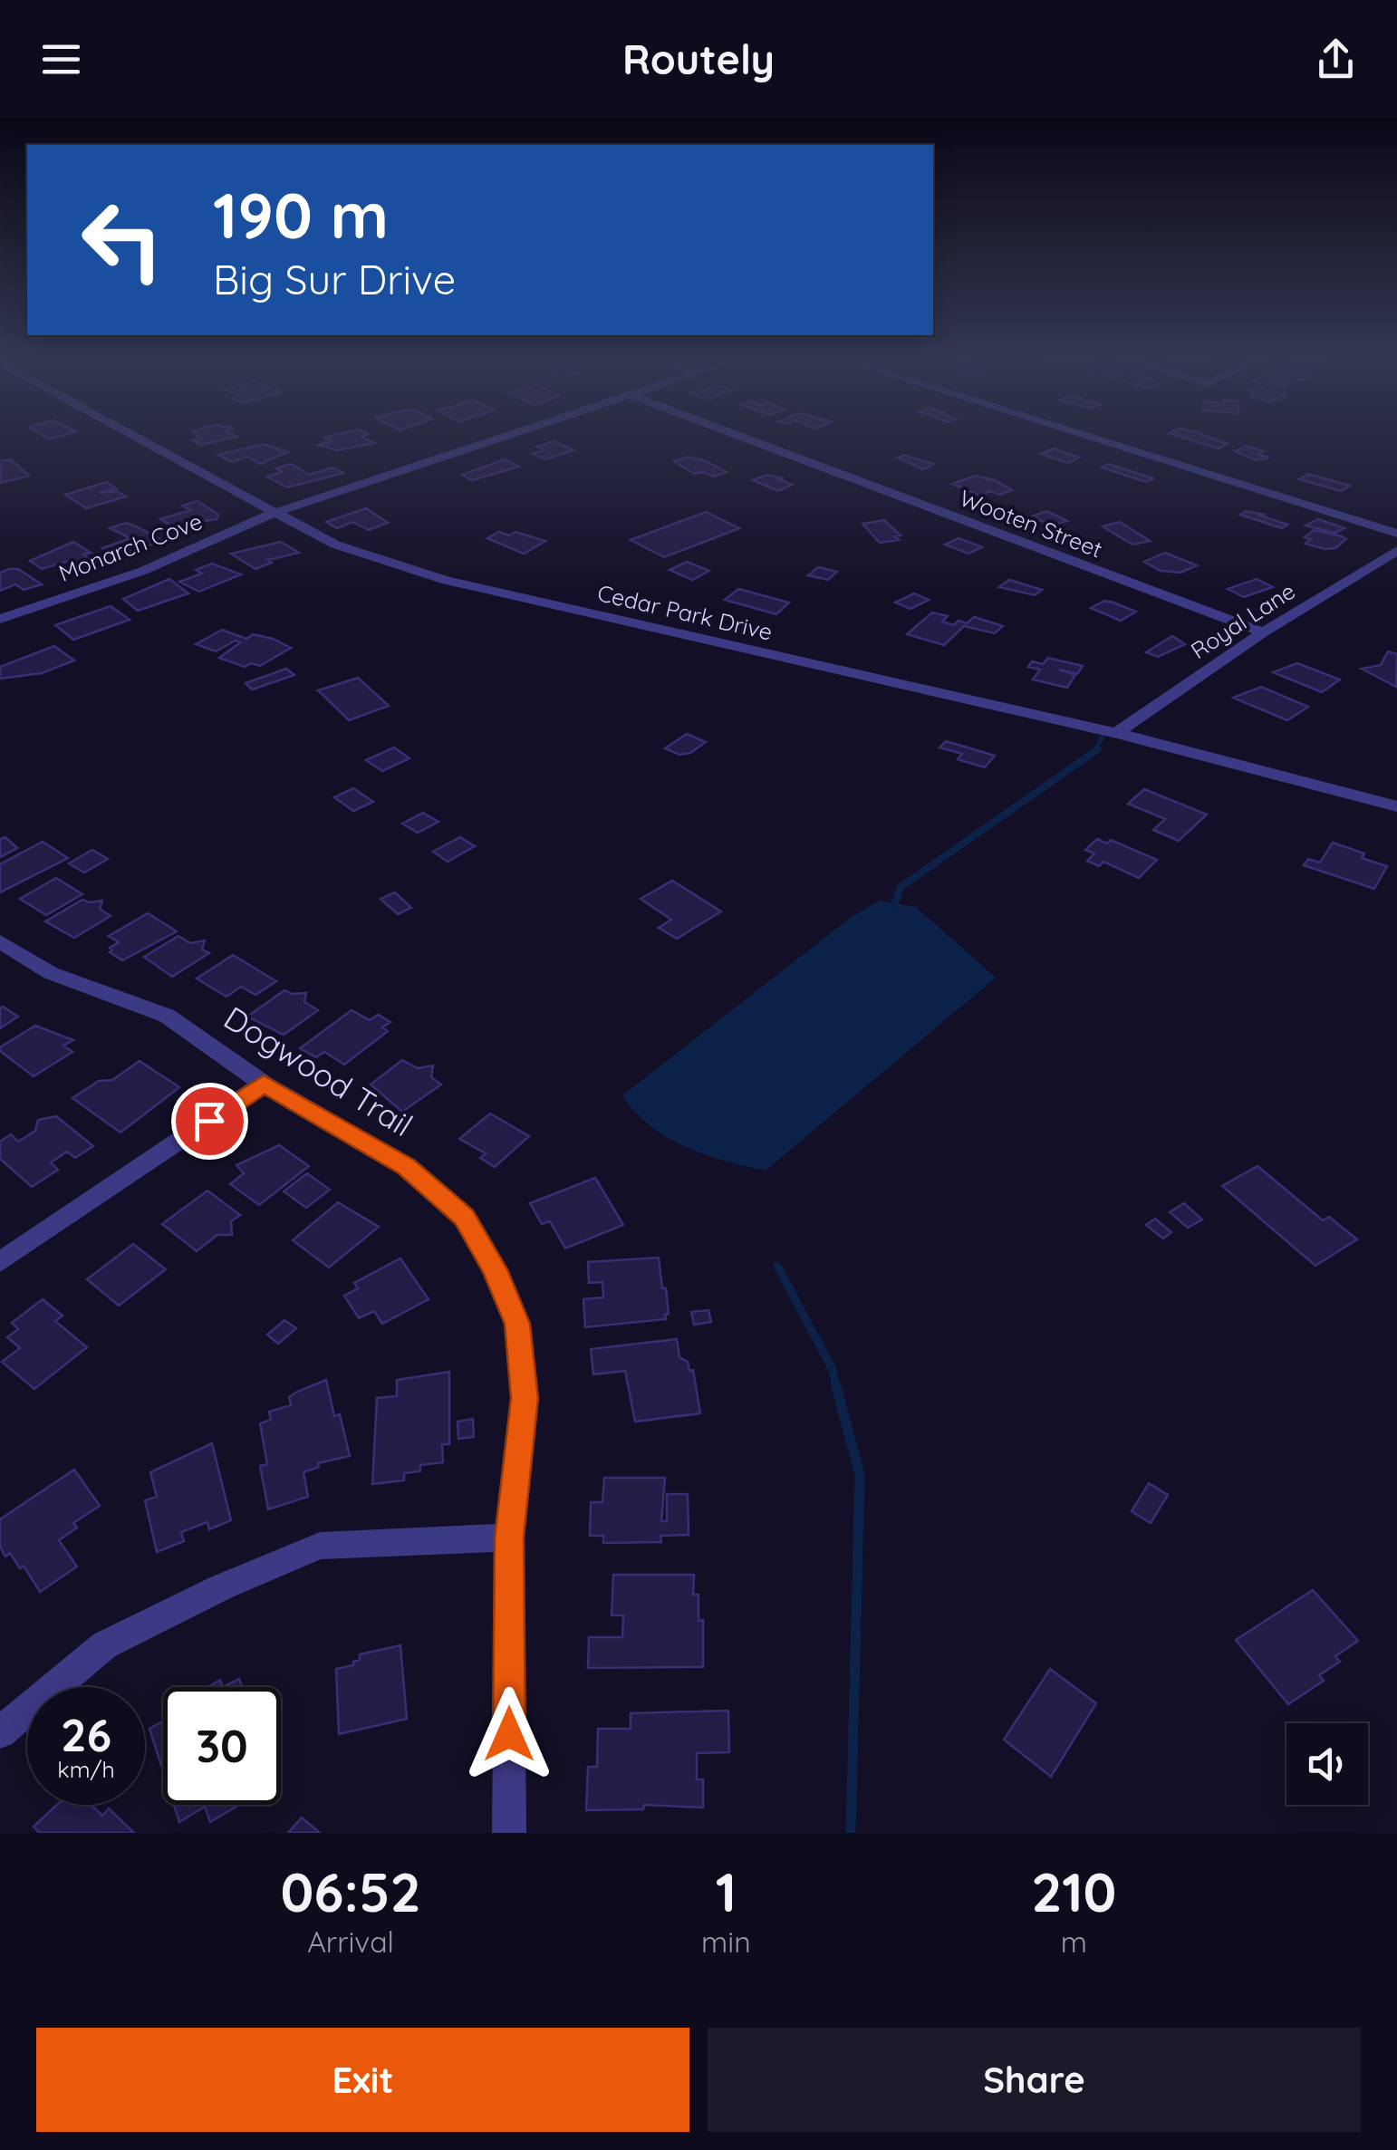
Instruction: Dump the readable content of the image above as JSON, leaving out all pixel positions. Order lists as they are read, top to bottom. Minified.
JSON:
{"streets":{"street":["Wooten Street","Monarch Cove","Cedar Park Drive","Royal Lane","Dogwood Trail"]},"crossings":[["Wooten Street","Royal Lane"],["Monarch Cove","Cedar Park Drive"],["Cedar Park Drive","Royal Lane"]],"page":{"header":"Routely","turn":["190 m","Big Sur Drive"],"speed":"26 km/h","limit":"30","eta":["06:52","Arrival","1","min","210","m"],"buttons":["Exit","Share"]}}
